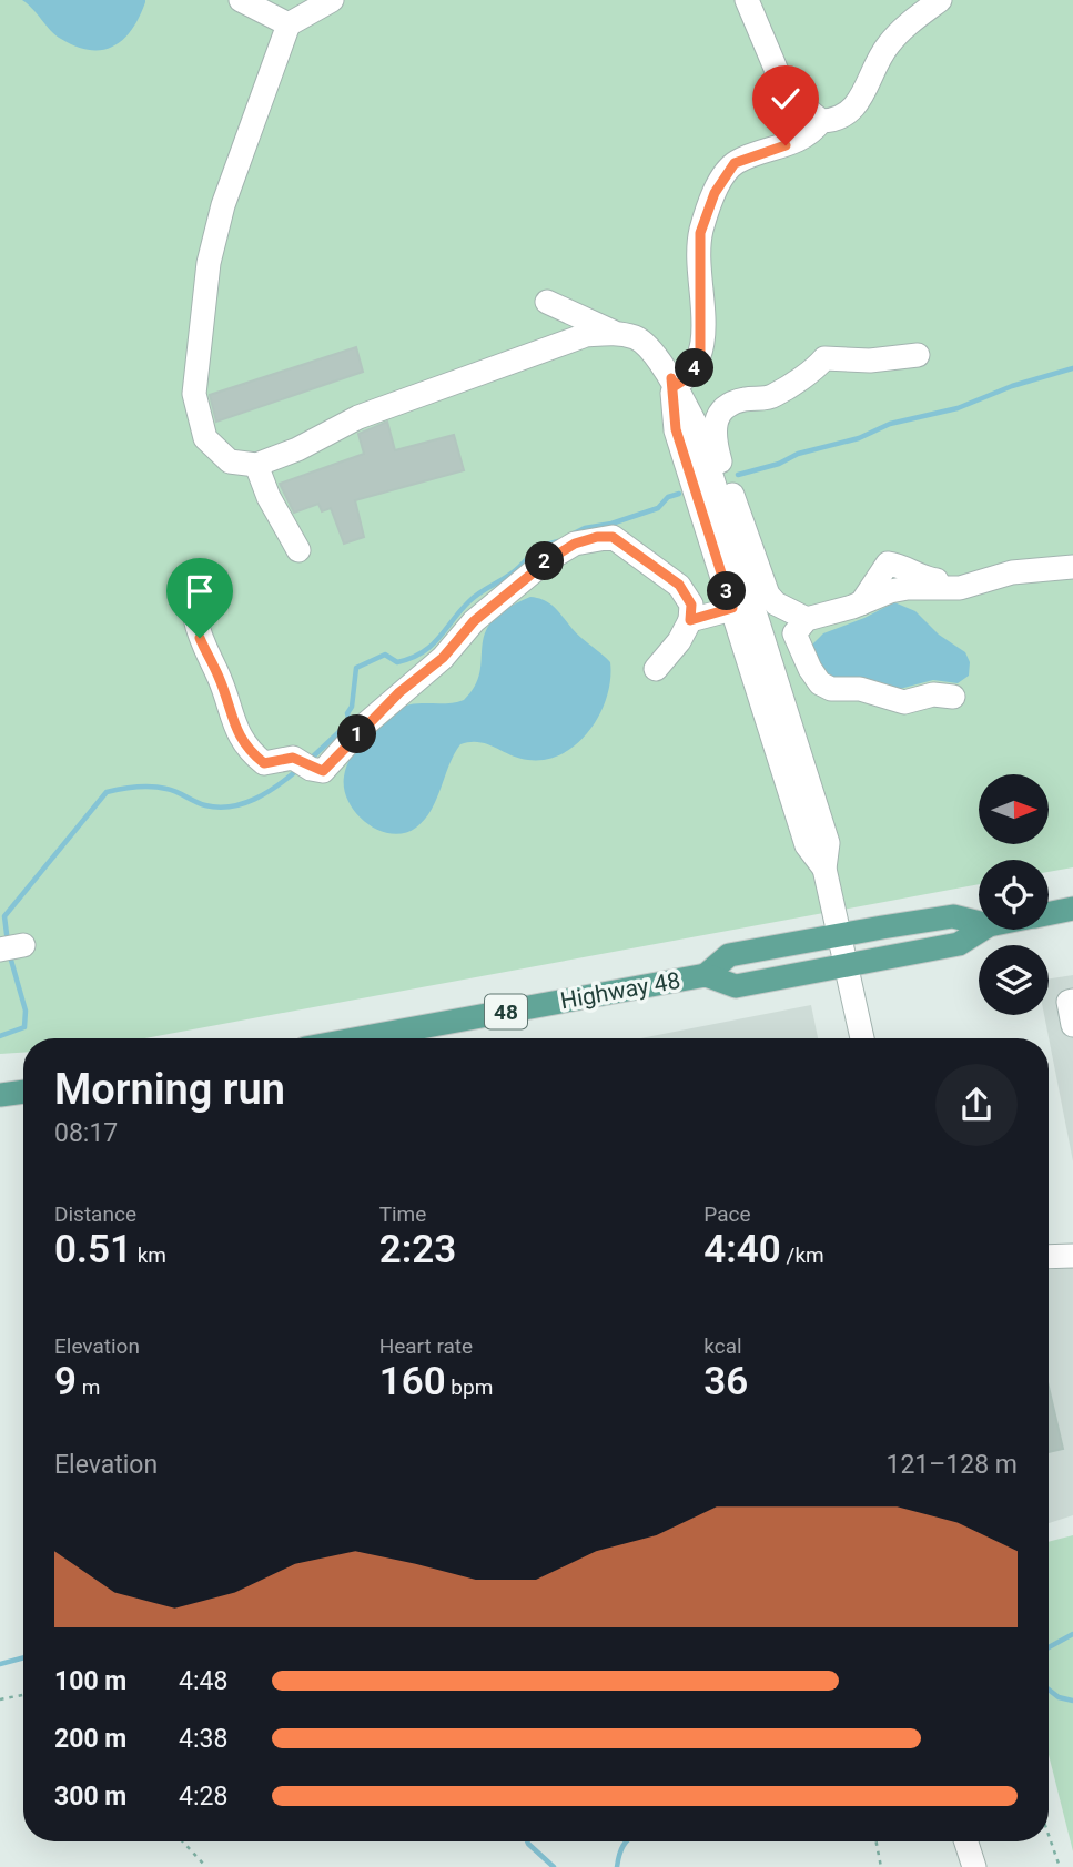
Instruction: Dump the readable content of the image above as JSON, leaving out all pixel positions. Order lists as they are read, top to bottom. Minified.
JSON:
{"streets":{"main road":["Highway 48","48"]},"north":"right","page":{"pins":["4","2","3","1"],"heading":["Morning run","08:17"],"stats":[["Distance","0.51 km"],["Time","2:23"],["Pace","4:40 /km"],["Elevation","9 m"],["Heart rate","160 bpm"],["kcal","36"]],"chart":["Elevation","121–128 m"],"list":[{"name":"100 m","note":"4:48"},{"name":"200 m","note":"4:38"},{"name":"300 m","note":"4:28"}]}}
